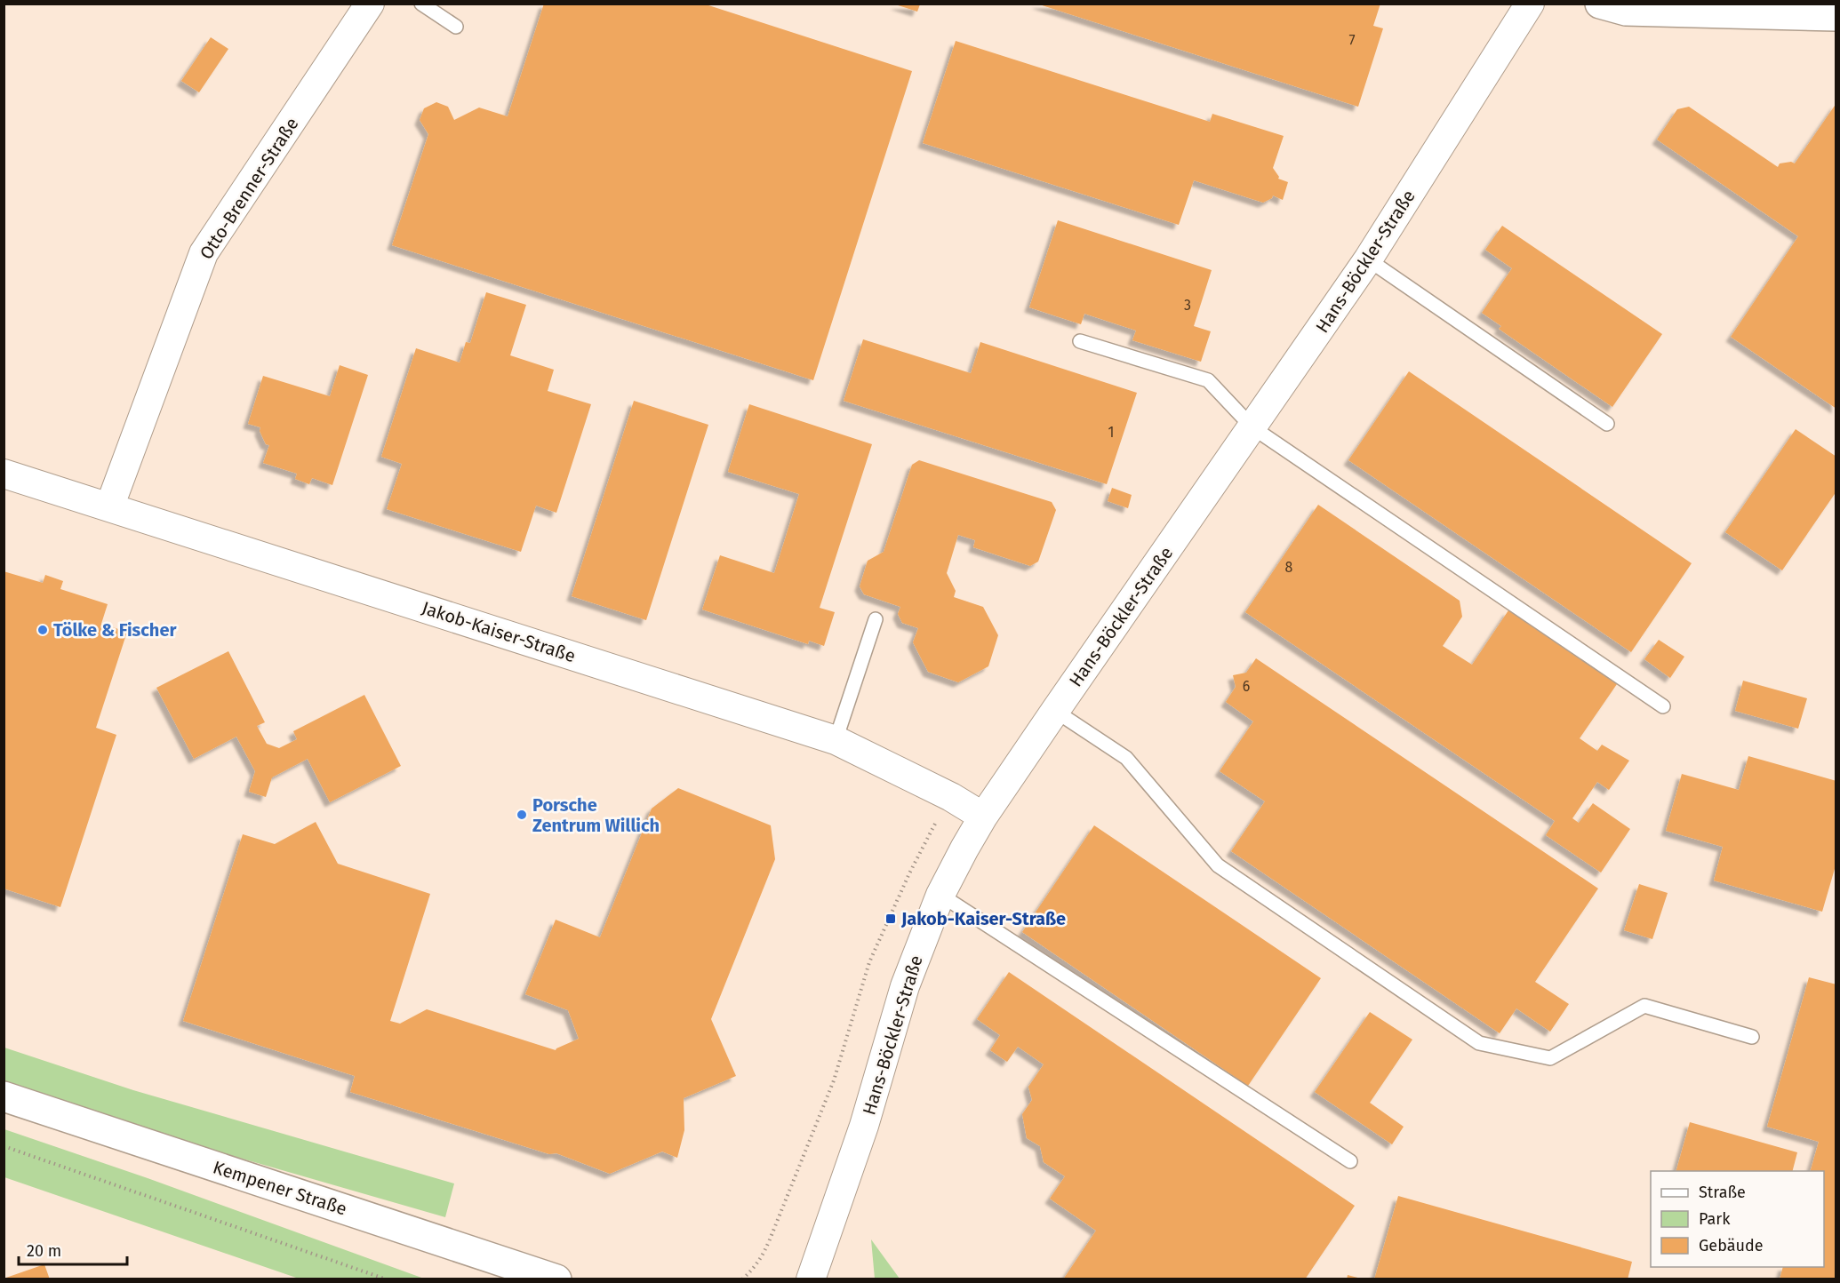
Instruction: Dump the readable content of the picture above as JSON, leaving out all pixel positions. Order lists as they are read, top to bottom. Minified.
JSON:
{"streets":{"main road":["Kempener Straße"],"street":["Otto-Brenner-Straße","Hans-Böckler-Straße","Jakob-Kaiser-Straße"]},"crossings":[["Otto-Brenner-Straße","Jakob-Kaiser-Straße"],["Hans-Böckler-Straße","Jakob-Kaiser-Straße"]],"places":{"other":["Tölke & Fischer","Porsche Zentrum Willich"],"transit":["Jakob-Kaiser-Straße"]},"house_numbers":["7","3","1","8","6"],"legend":["Straße","Park","Gebäude"],"scale_bar":"20 m"}
